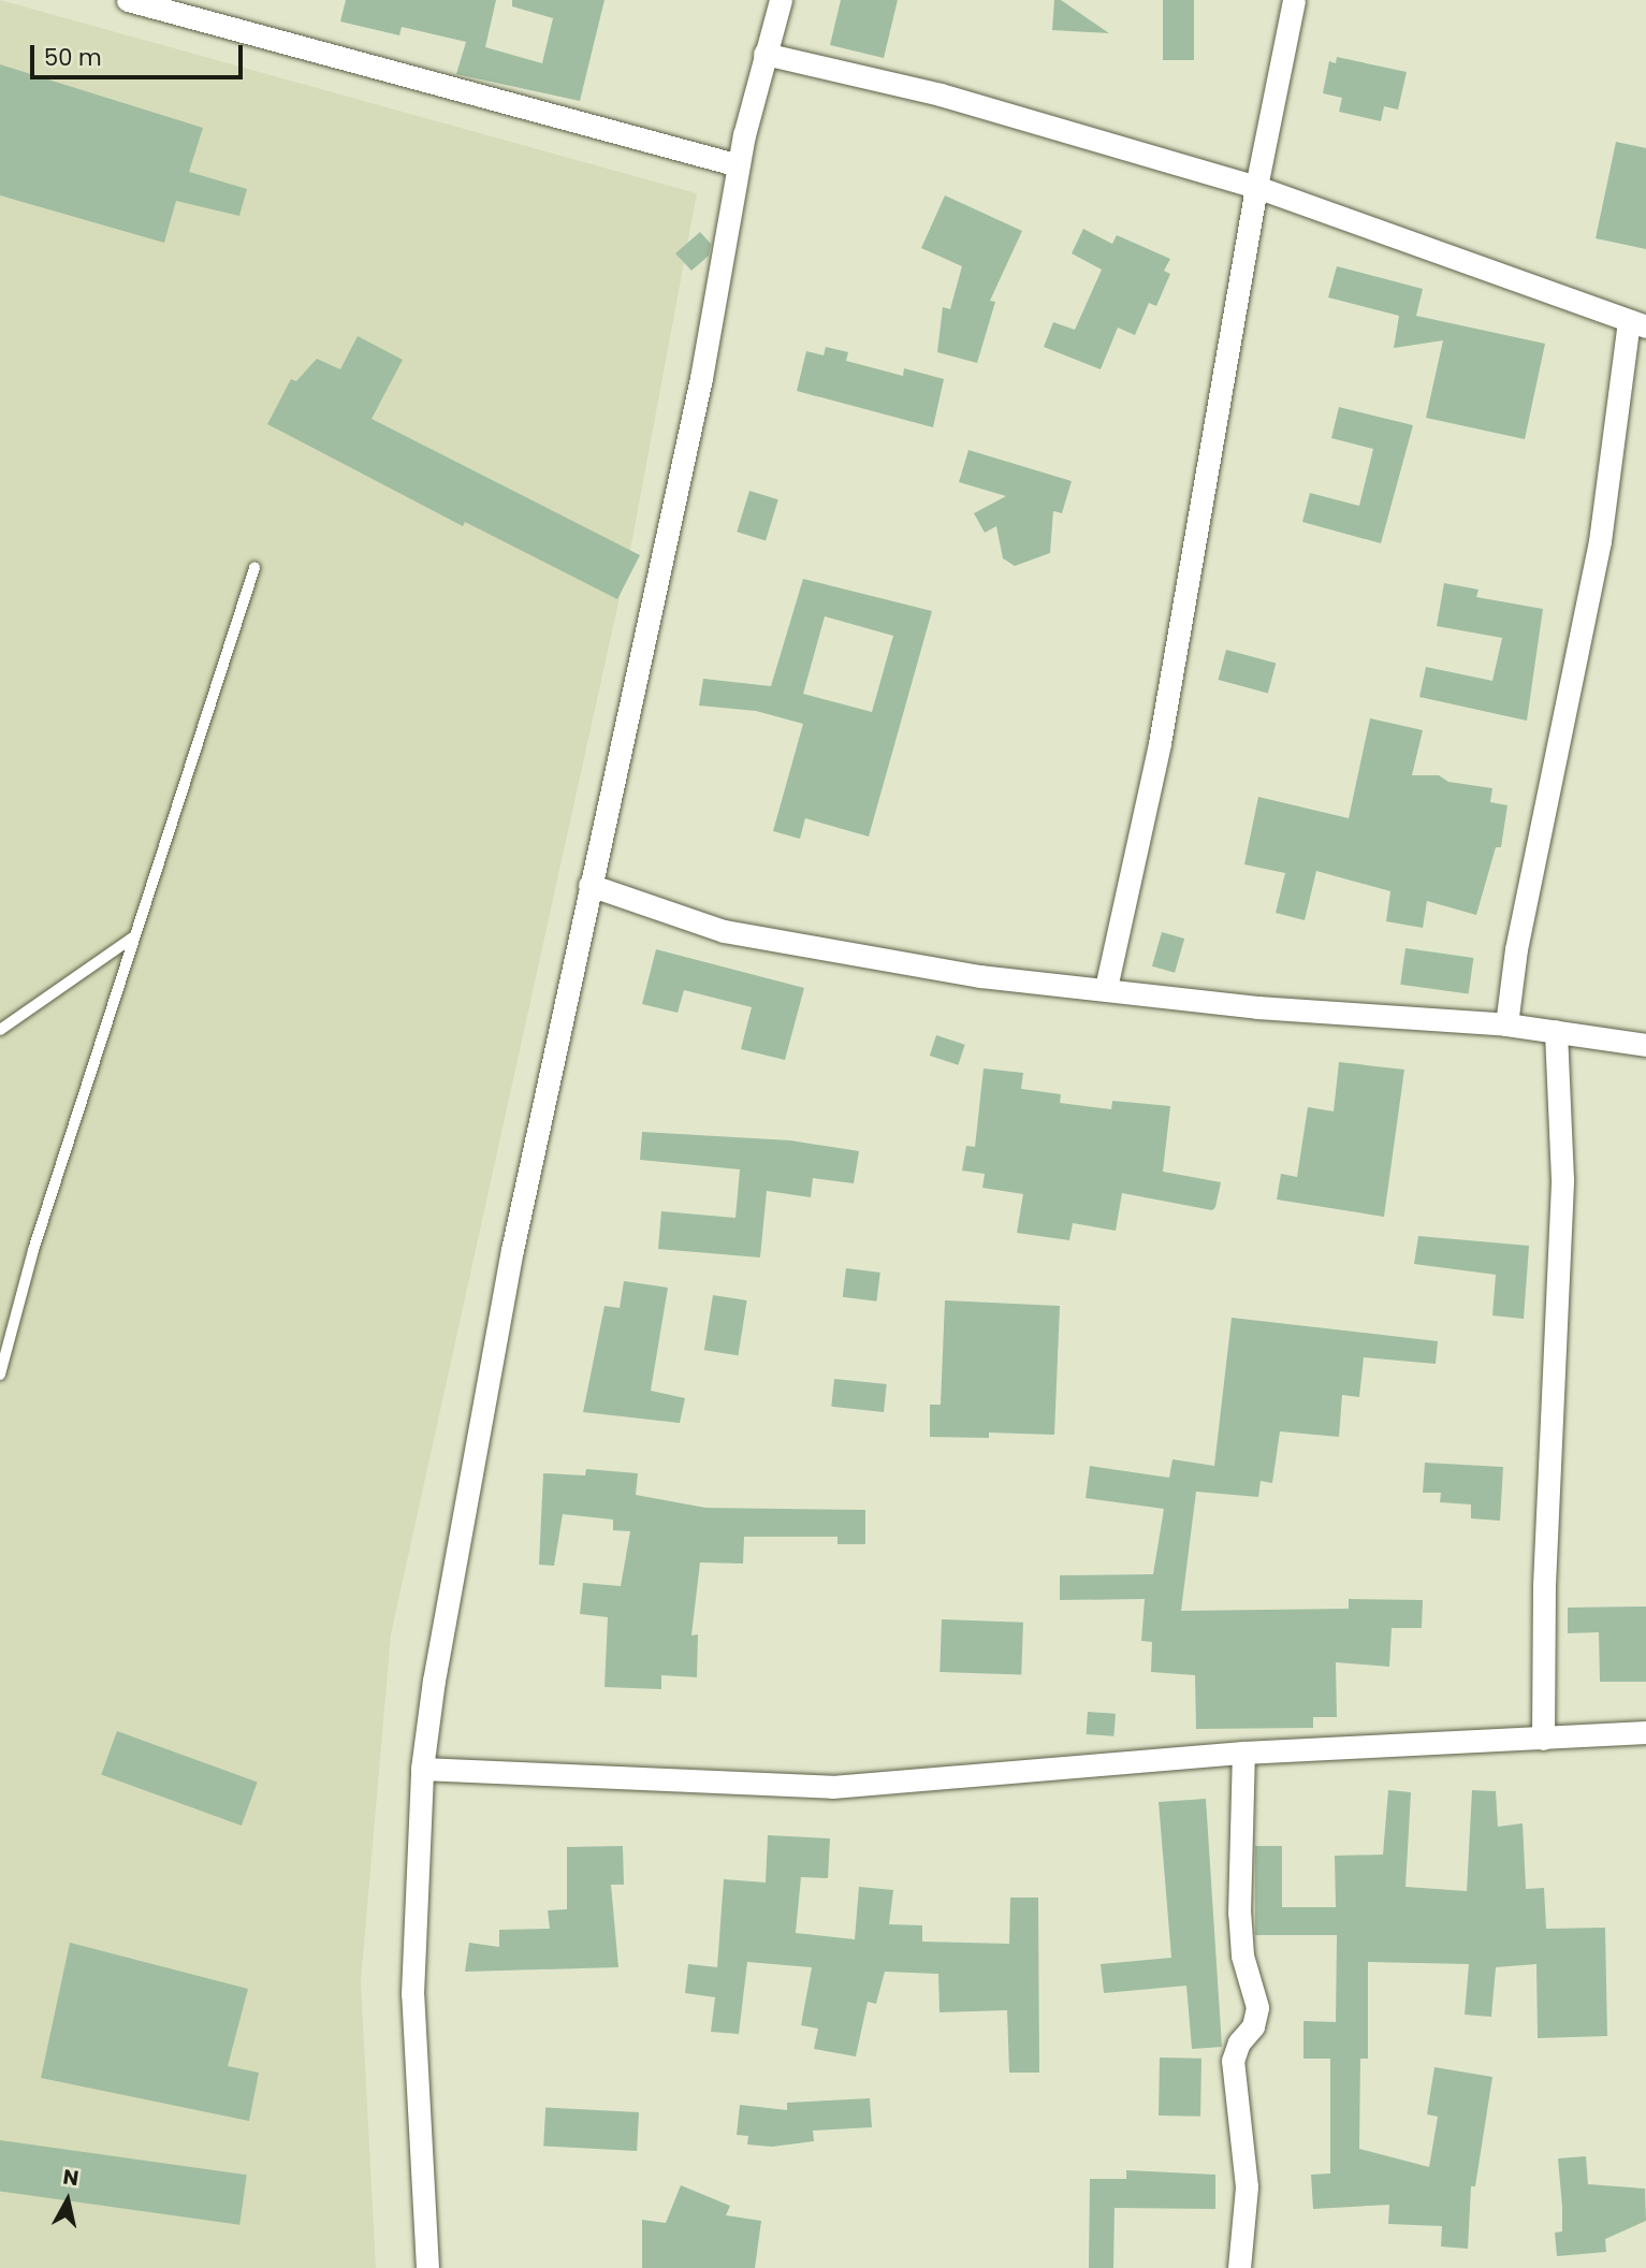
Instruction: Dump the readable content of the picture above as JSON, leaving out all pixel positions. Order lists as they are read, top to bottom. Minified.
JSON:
{"scale_bar":"50 m","north":"top"}
